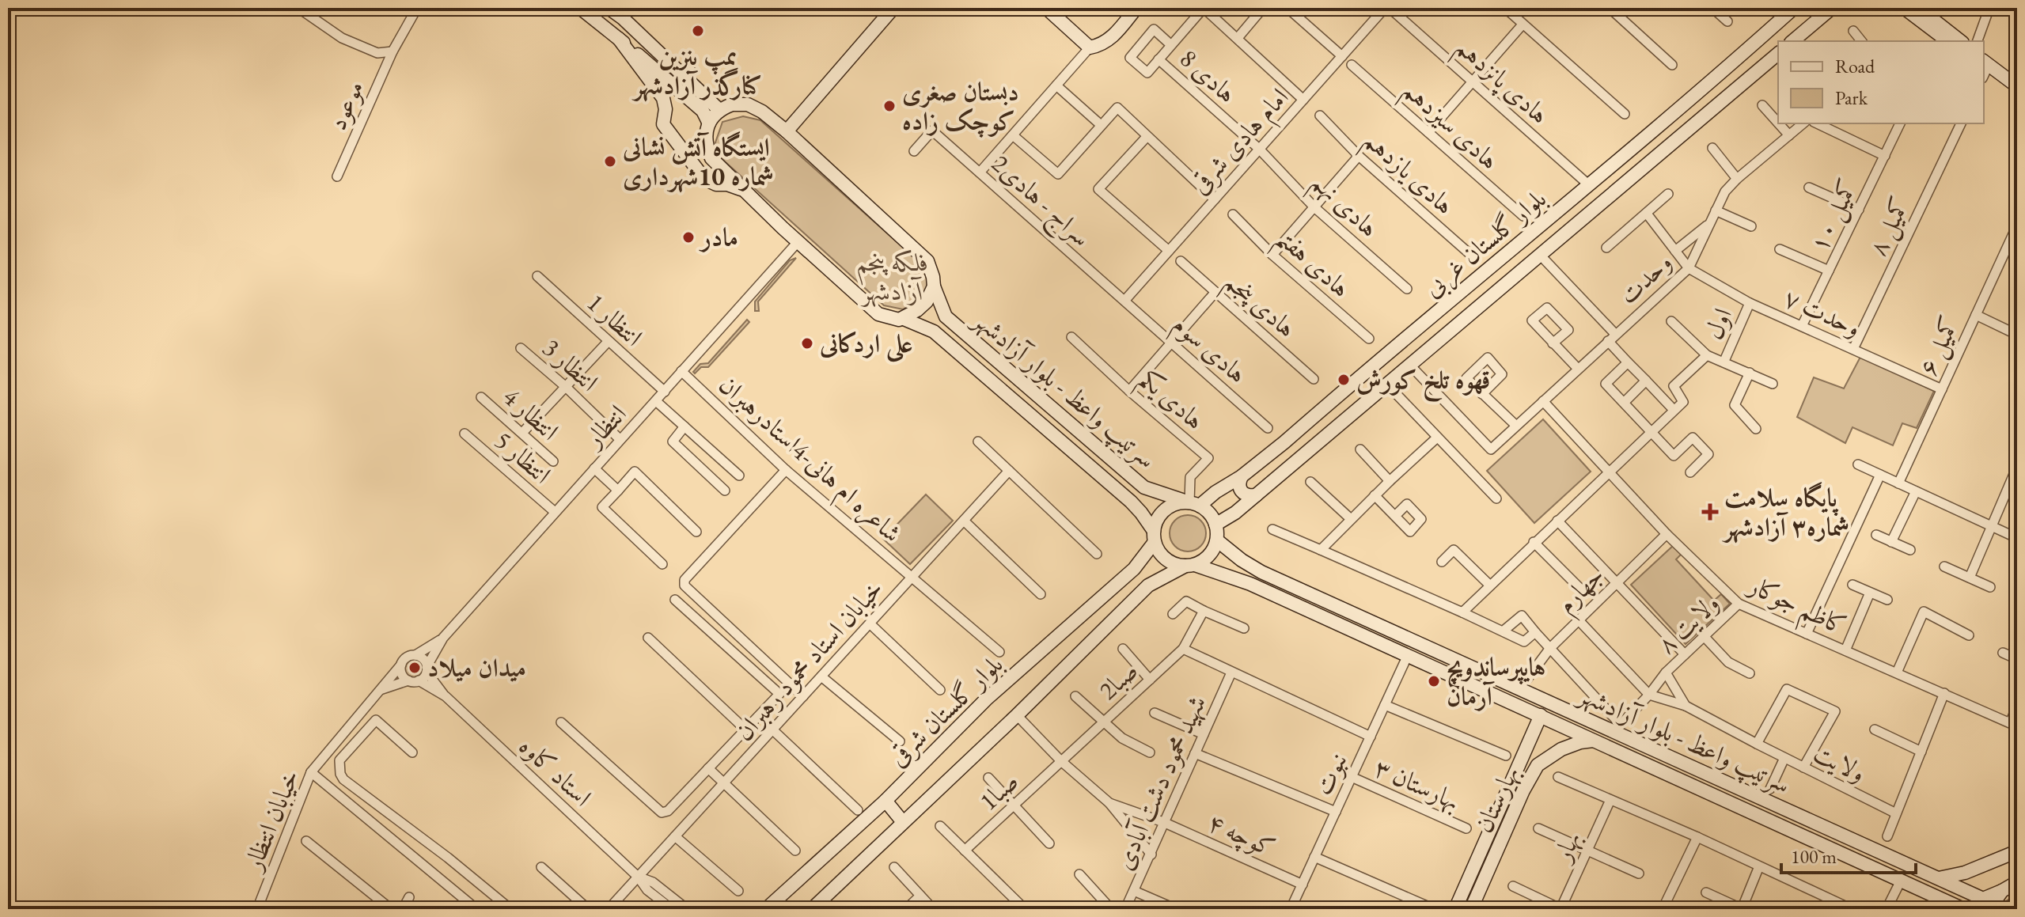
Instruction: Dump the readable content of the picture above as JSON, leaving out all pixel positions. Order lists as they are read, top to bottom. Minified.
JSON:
{"streets":{"main road":["بلوار گلستان غربی","سرتیپ واعظ - بلوار آزادشهر","بلوار گلستان شرقی","بهارستان"],"street":["هادی 8","هادی پانزدهم","موعود","هادی سیزدهم","امام هادی شرقی","هادی یازدهم","سراج - هادی2","هادی نهم","کمیل ۱۰","کمیل ۸","هادی هفتم","وحدت","هادی پنجم","وحدت ۷","انتظار 1","اول","کمیل ۶","هادی سوم","انتظار 3","هادی یکم","انتظار 4","انتظار","انتظار 5","شاعره ام هانی-4استادرهبران","جهارم","کاظم جوکار","ولایت ۸","خیابان استاد محمود رهبران","صبا2","ولایت","استاد کاوه","نبوت","شهید محمود دشت آبادی","بهارستان ۳","صبا1","خیابان انتظار","کوچه ۴","بهار"]},"crossings":[["هادی 8","امام هادی شرقی"],["هادی 8","هادی نهم"],["هادی پانزدهم","امام هادی شرقی"],["هادی پانزدهم","بلوار گلستان غربی"],["امام هادی شرقی","سراج - هادی2"],["امام هادی شرقی","هادی نهم"],["امام هادی شرقی","هادی سوم"],["سراج - هادی2","هادی سوم"],["کمیل ۱۰","وحدت ۷"],["کمیل ۸","وحدت ۷"],["بلوار گلستان غربی","سرتیپ واعظ - بلوار آزادشهر"],["بلوار گلستان غربی","هادی یکم"],["بلوار گلستان غربی","بلوار گلستان شرقی"],["وحدت","وحدت ۷"],["وحدت","کاظم جوکار"],["وحدت ۷","اول"],["وحدت ۷","کمیل ۶"],["انتظار 1","انتظار"],["انتظار 3","انتظار"],["سرتیپ واعظ - بلوار آزادشهر","هادی یکم"],["سرتیپ واعظ - بلوار آزادشهر","انتظار"],["سرتیپ واعظ - بلوار آزادشهر","ولایت ۸"],["سرتیپ واعظ - بلوار آزادشهر","بلوار گلستان شرقی"],["سرتیپ واعظ - بلوار آزادشهر","نبوت"],["سرتیپ واعظ - بلوار آزادشهر","بهارستان"],["هادی یکم","بلوار گلستان شرقی"],["انتظار","انتظار 5"],["انتظار","شاعره ام هانی-4استادرهبران"],["شاعره ام هانی-4استادرهبران","خیابان استاد محمود رهبران"],["جهارم","کاظم جوکار"],["کاظم جوکار","ولایت ۸"],["ولایت ۸","ولایت"],["خیابان استاد محمود رهبران","استاد کاوه"],["صبا2","صبا1"],["نبوت","بهارستان ۳"],["نبوت","کوچه ۴"],["شهید محمود دشت آبادی","کوچه ۴"]],"parks":["فلکه پنجم آزادشهر"],"places":{"other":["پمپ بنزین کنارگذر آزادشهر","دبستان صغری کوچک زاده","ایستگاه آتش نشانی شماره 10شهرداری","مادر","علی اردکانی","قهوه تلخ کورش","میدان میلاد","هایپرساندویچ آرمان"],"health":["پایگاه سلامت شماره۳ آزادشهر"]},"legend":["Road","Park"],"scale_bar":"100 m"}
